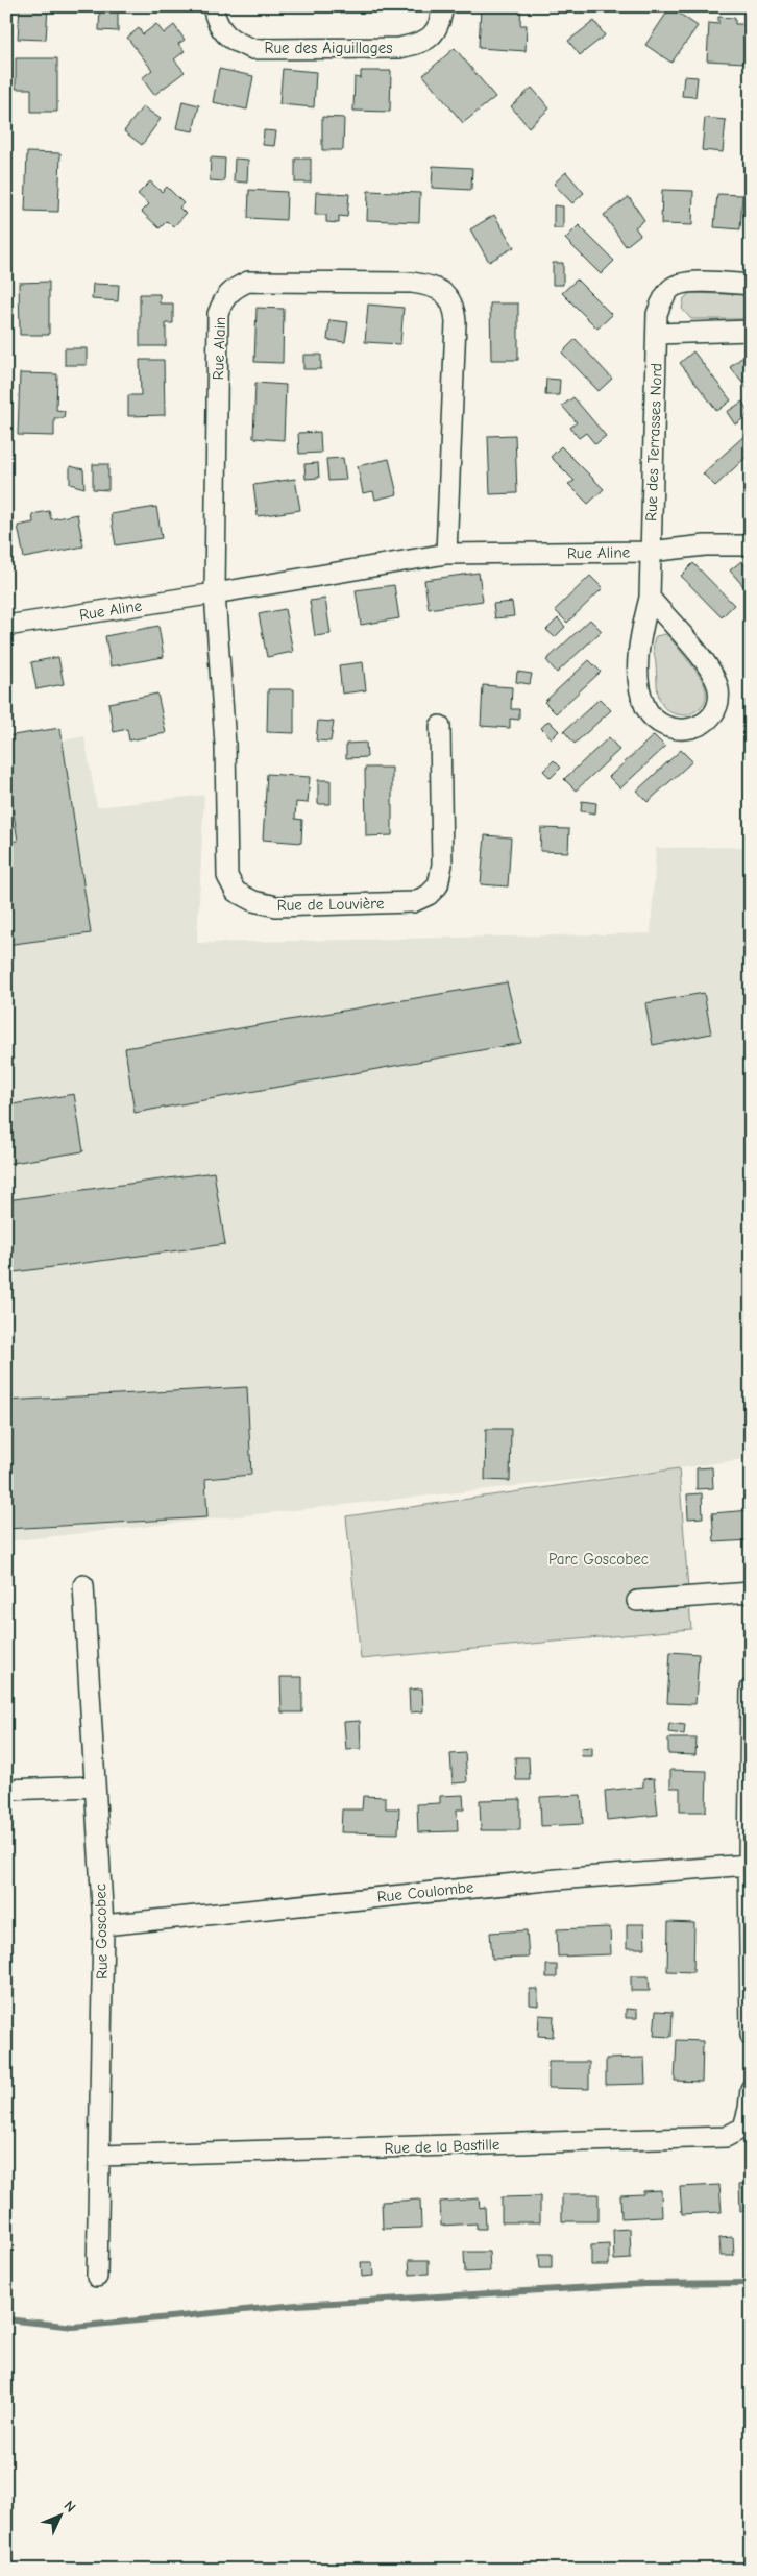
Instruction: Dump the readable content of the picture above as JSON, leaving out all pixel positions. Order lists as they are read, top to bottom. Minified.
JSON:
{"streets":{"street":["Rue des Aiguillages","Rue Alain","Rue des Terrasses Nord","Rue Aline","Rue de Louvière","Rue Coulombe","Rue Goscobec","Rue de la Bastille"]},"crossings":[["Rue Alain","Rue Aline"],["Rue Alain","Rue de Louvière"],["Rue des Terrasses Nord","Rue Aline"],["Rue Aline","Rue de Louvière"],["Rue Coulombe","Rue Goscobec"],["Rue Goscobec","Rue de la Bastille"]],"parks":["Parc Goscobec"],"north":"top right"}
